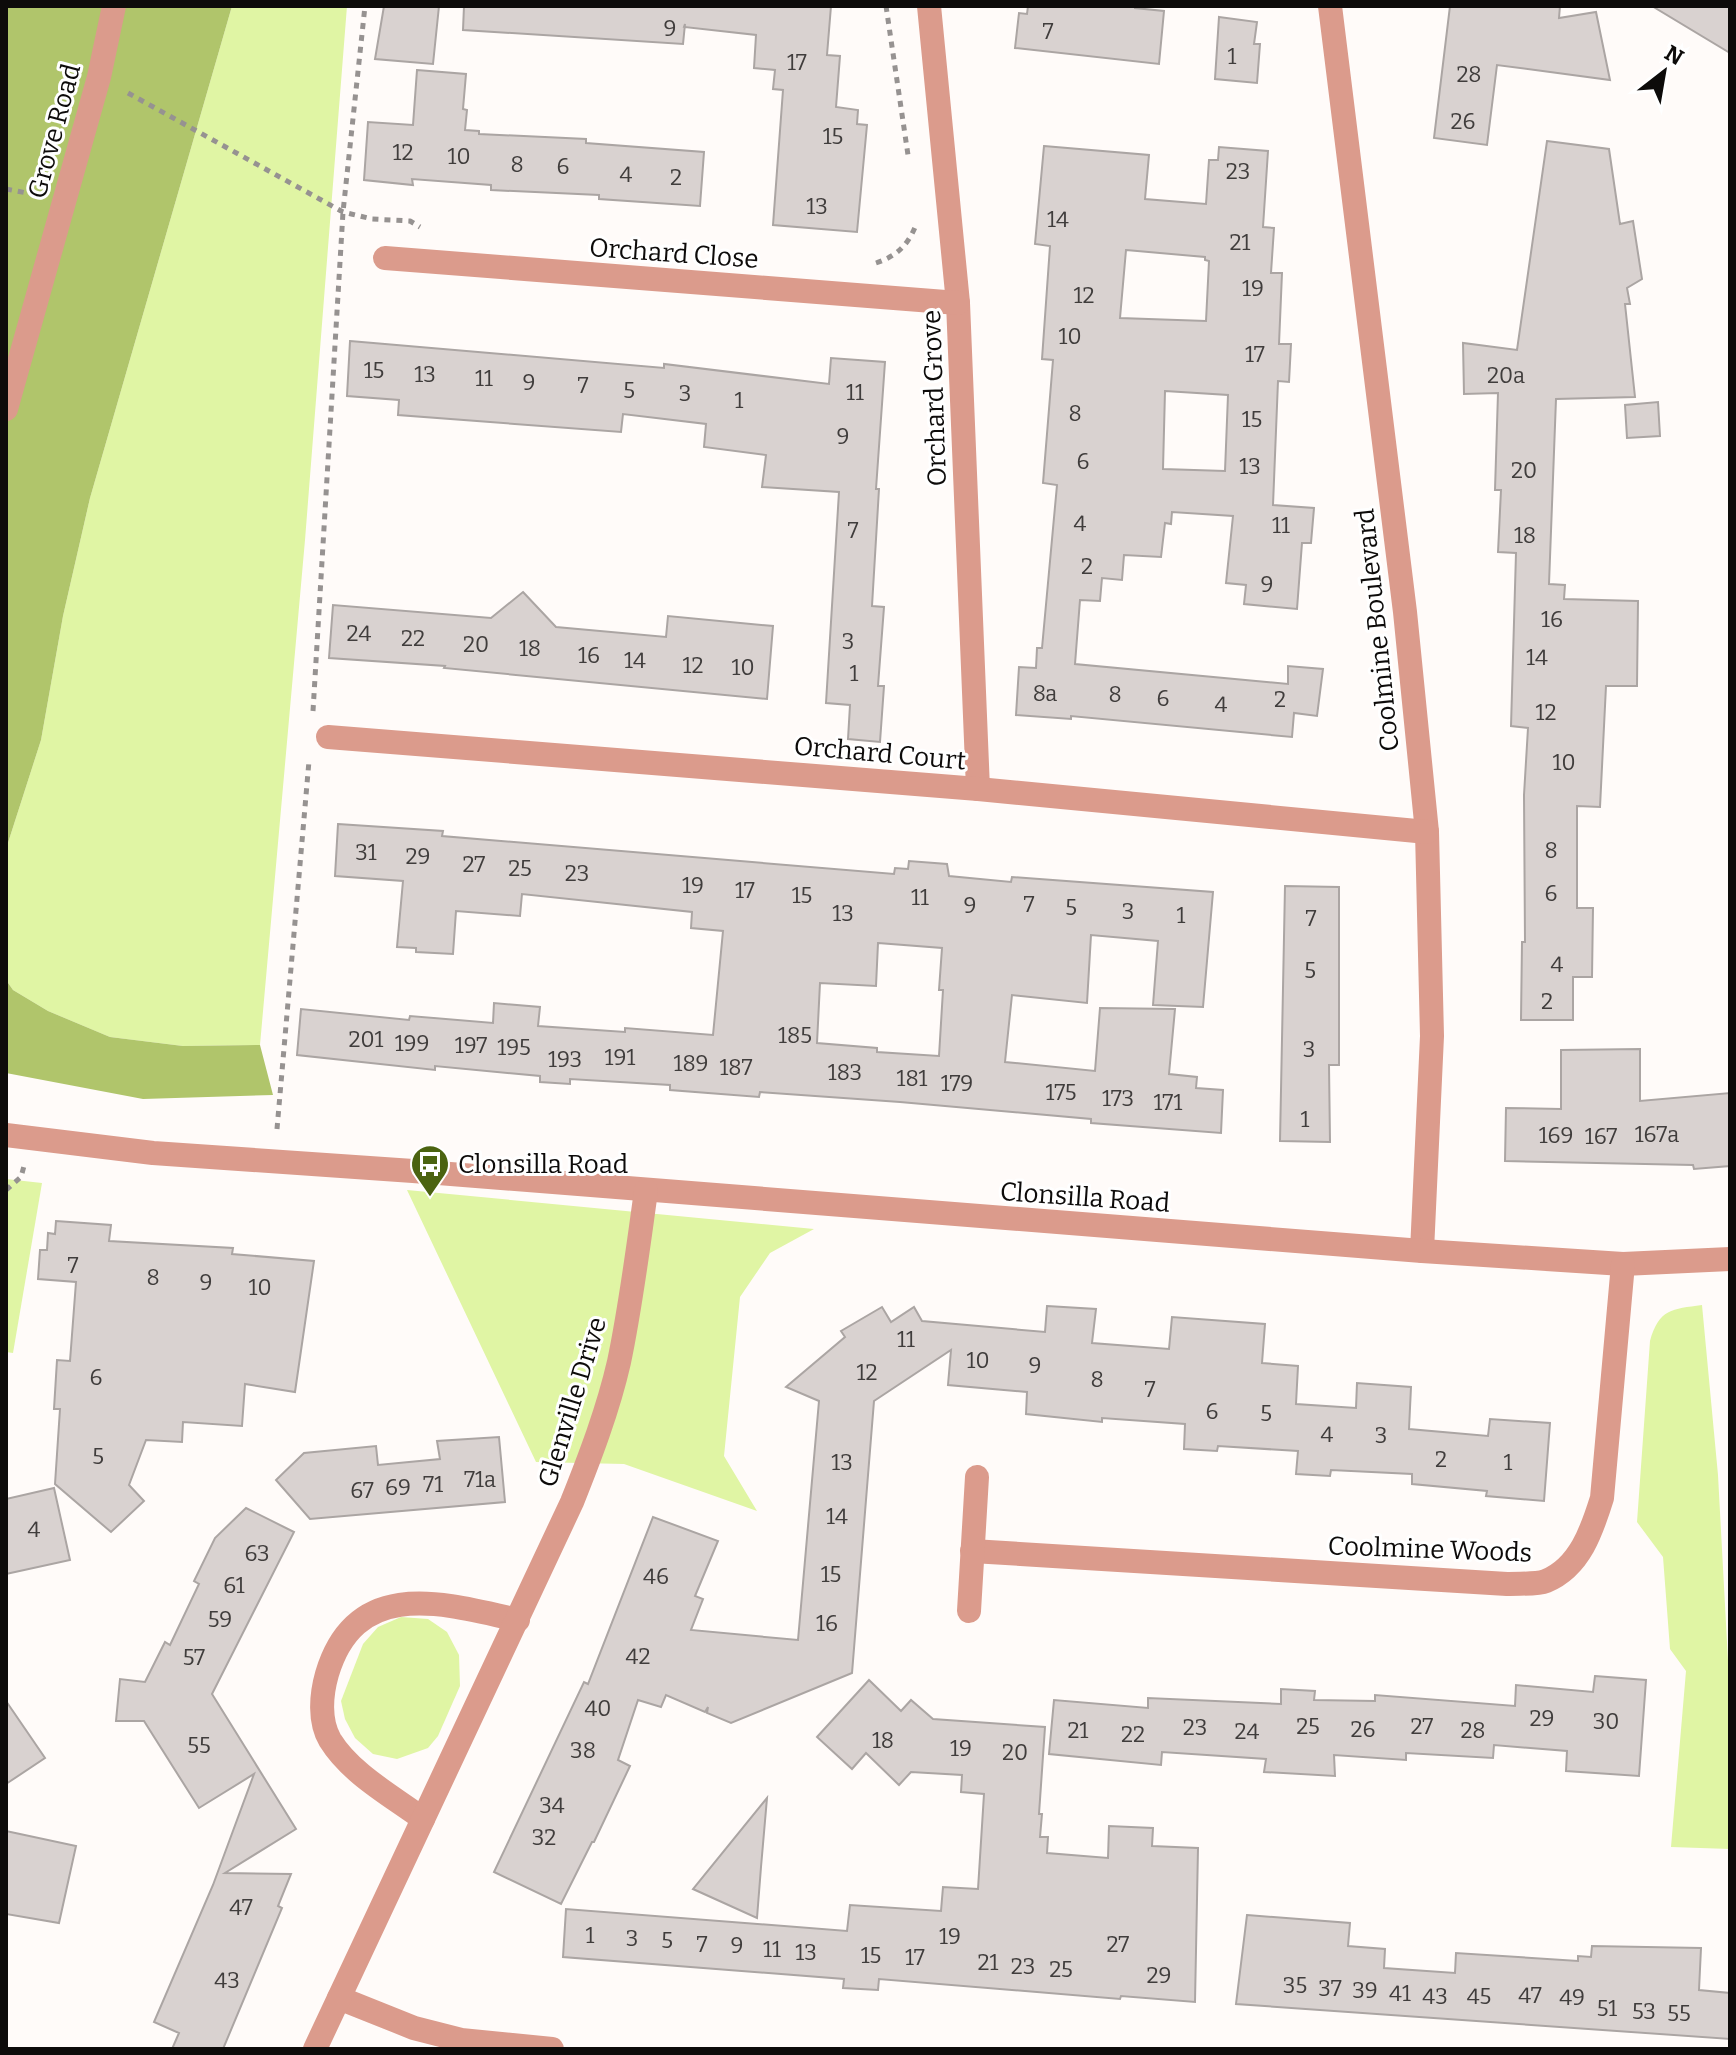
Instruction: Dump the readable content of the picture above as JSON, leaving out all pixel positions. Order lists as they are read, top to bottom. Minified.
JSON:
{"streets":{"street":["Grove Road","Orchard Close","Orchard Grove","Coolmine Boulevard","Orchard Court","Clonsilla Road","Glenville Drive","Coolmine Woods"]},"crossings":[["Orchard Close","Orchard Grove"],["Orchard Grove","Orchard Court"],["Coolmine Boulevard","Orchard Court"],["Coolmine Boulevard","Clonsilla Road"],["Clonsilla Road","Glenville Drive"],["Clonsilla Road","Coolmine Woods"]],"places":{"bus stop":["Clonsilla Road"]},"house_numbers":["9","7","1","17","28","26","15","12","10","8","6","23","4","2","13","14","21","19","12","10","17","15","13","20a","11","9","7","5","11","3","1","8","15","9","6","13","20","4","11","7","18","2","9","16","24","22","3","20","18","16","14","14","12","10","1","8a","8","6","2","4","12","10","8","31","29","27","25","23","19","17","6","15","11","7","9","5","3","13","1","7","4","5","2","185","201","199","197","195","3","191","193","189","187","183","181","179","175","173","171","1","167a","169","167","7","8","9","10","11","10","9","12","6","8","7","6","5","4","3","5","2","13","1","71a","71","69","67","14","4","63","15","46","61","59","16","42","57","40","29","30","25","27","23","26","21","28","24","22","18","55","19","38","20","34","32","47","1","19","3","5","7","27","9","11","13","15","17","21","23","25","29","43","35","37","39","41","47","43","45","49","51","53","55"],"north":"top right"}
